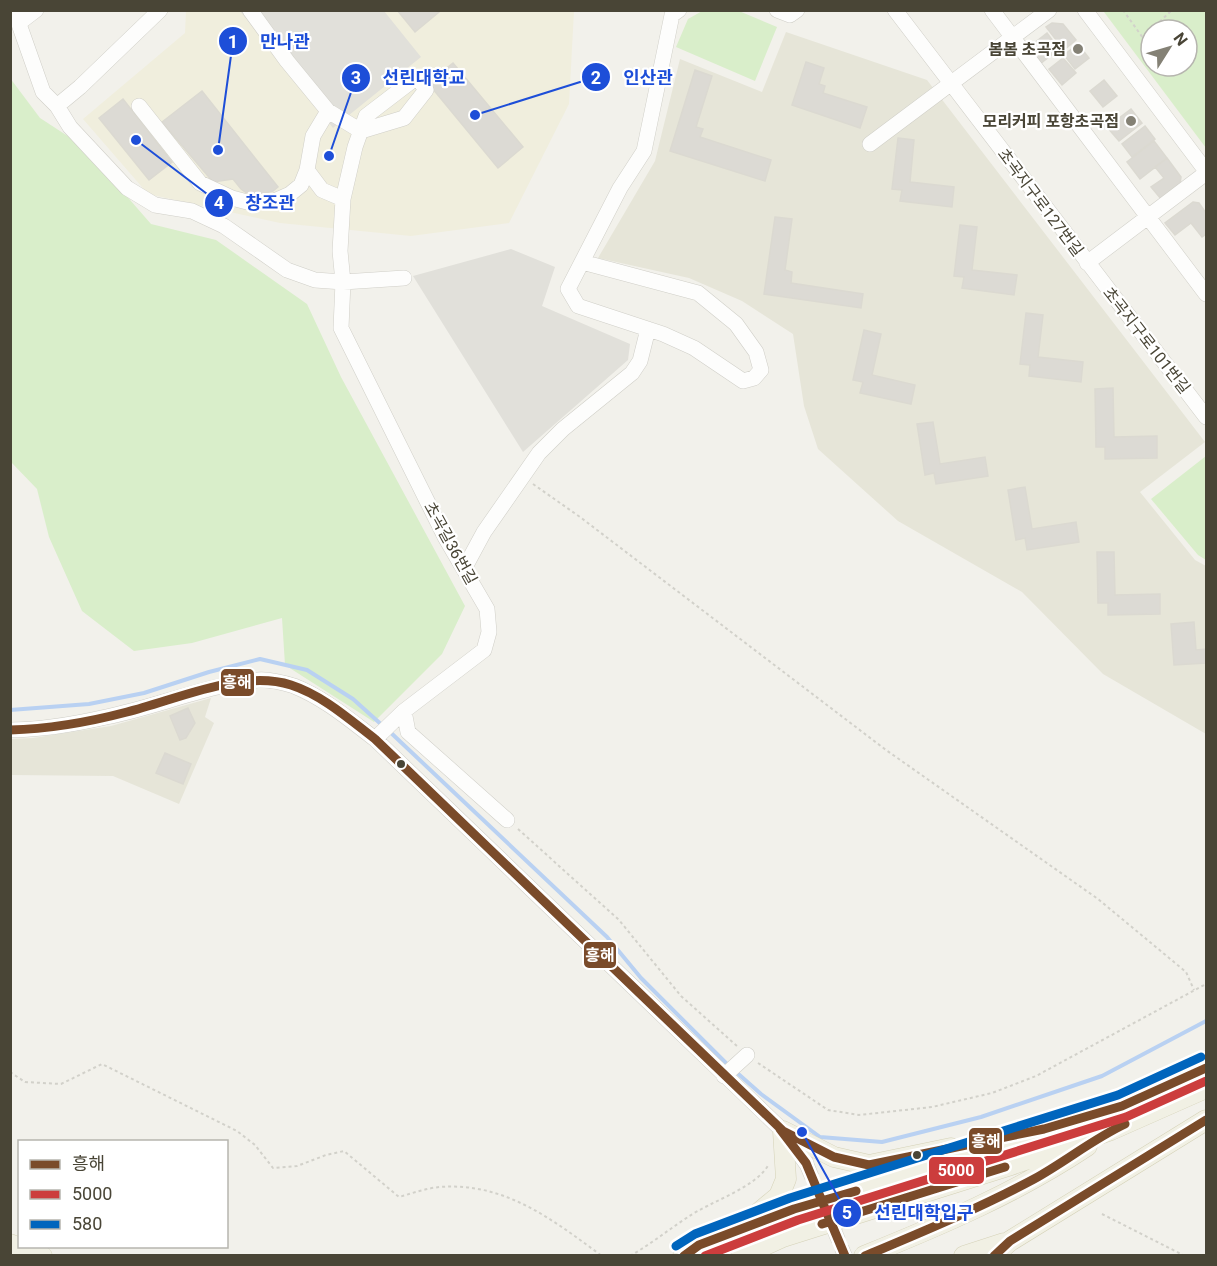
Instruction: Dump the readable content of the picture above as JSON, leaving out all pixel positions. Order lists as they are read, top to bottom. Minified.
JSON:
{"streets":{"street":["초곡지구로127번길","초곡지구로101번길","초곡길36번길"]},"crossings":[["초곡지구로127번길","초곡지구로101번길"]],"places":["봄봄 초곡점","인산관","모리커피 포항초곡점","창조관","만나관","선린대학교","선린대학입구"],"lines":["transit line 흥해","transit line 580","transit line 5000"],"legend":["흥해","5000","580"],"north":"top right"}
